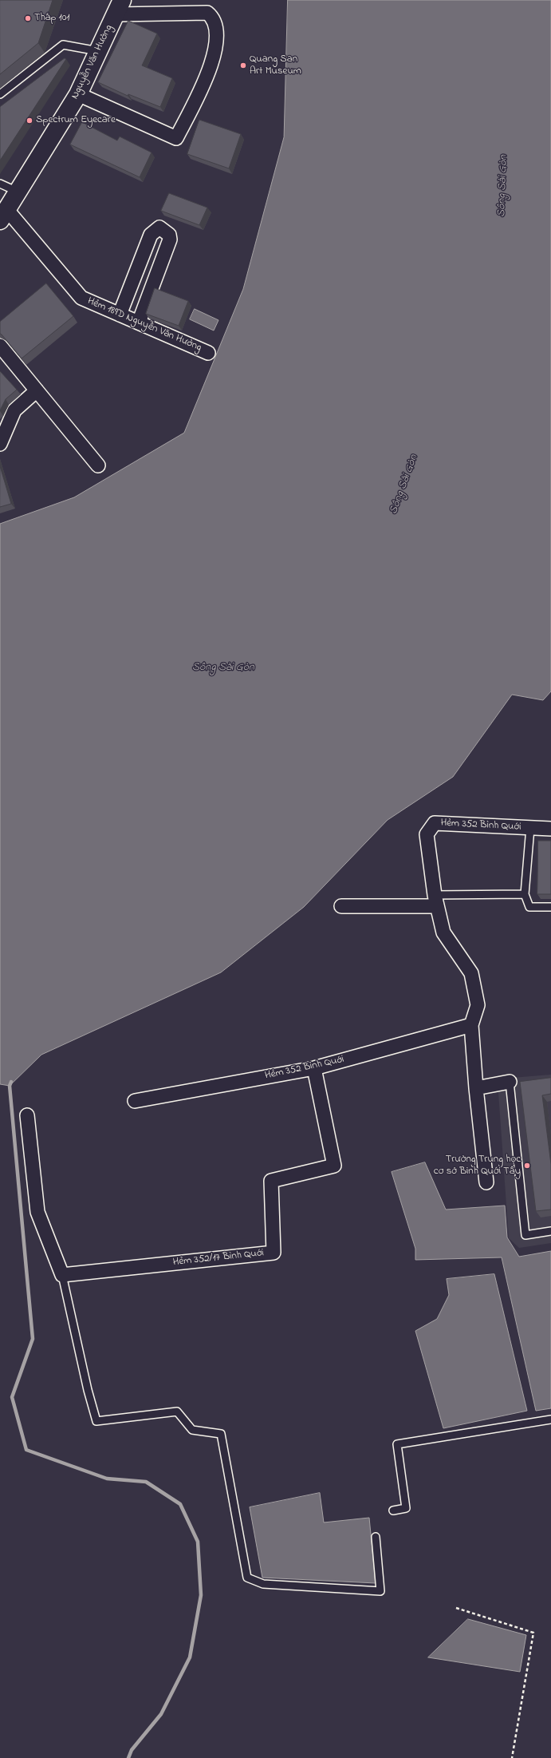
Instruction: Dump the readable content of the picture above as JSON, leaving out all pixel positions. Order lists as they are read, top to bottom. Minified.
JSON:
{"streets":{"main road":["Nguyễn Văn Hưởng"],"street":["Hẻm 189D Nguyễn Văn Hưởng","Hẻm 352 Bình Quới","Hẻm 352/17 Bình Quới"]},"crossings":[["Nguyễn Văn Hưởng","Hẻm 189D Nguyễn Văn Hưởng"],["Hẻm 352 Bình Quới","Hẻm 352/17 Bình Quới"]],"water":["Sông Sài Gòn"],"places":["Tháp 101","Quang San Art Museum","Spectrum Eyecare","Trường Trung học cơ sở Bình Quới Tây"]}
